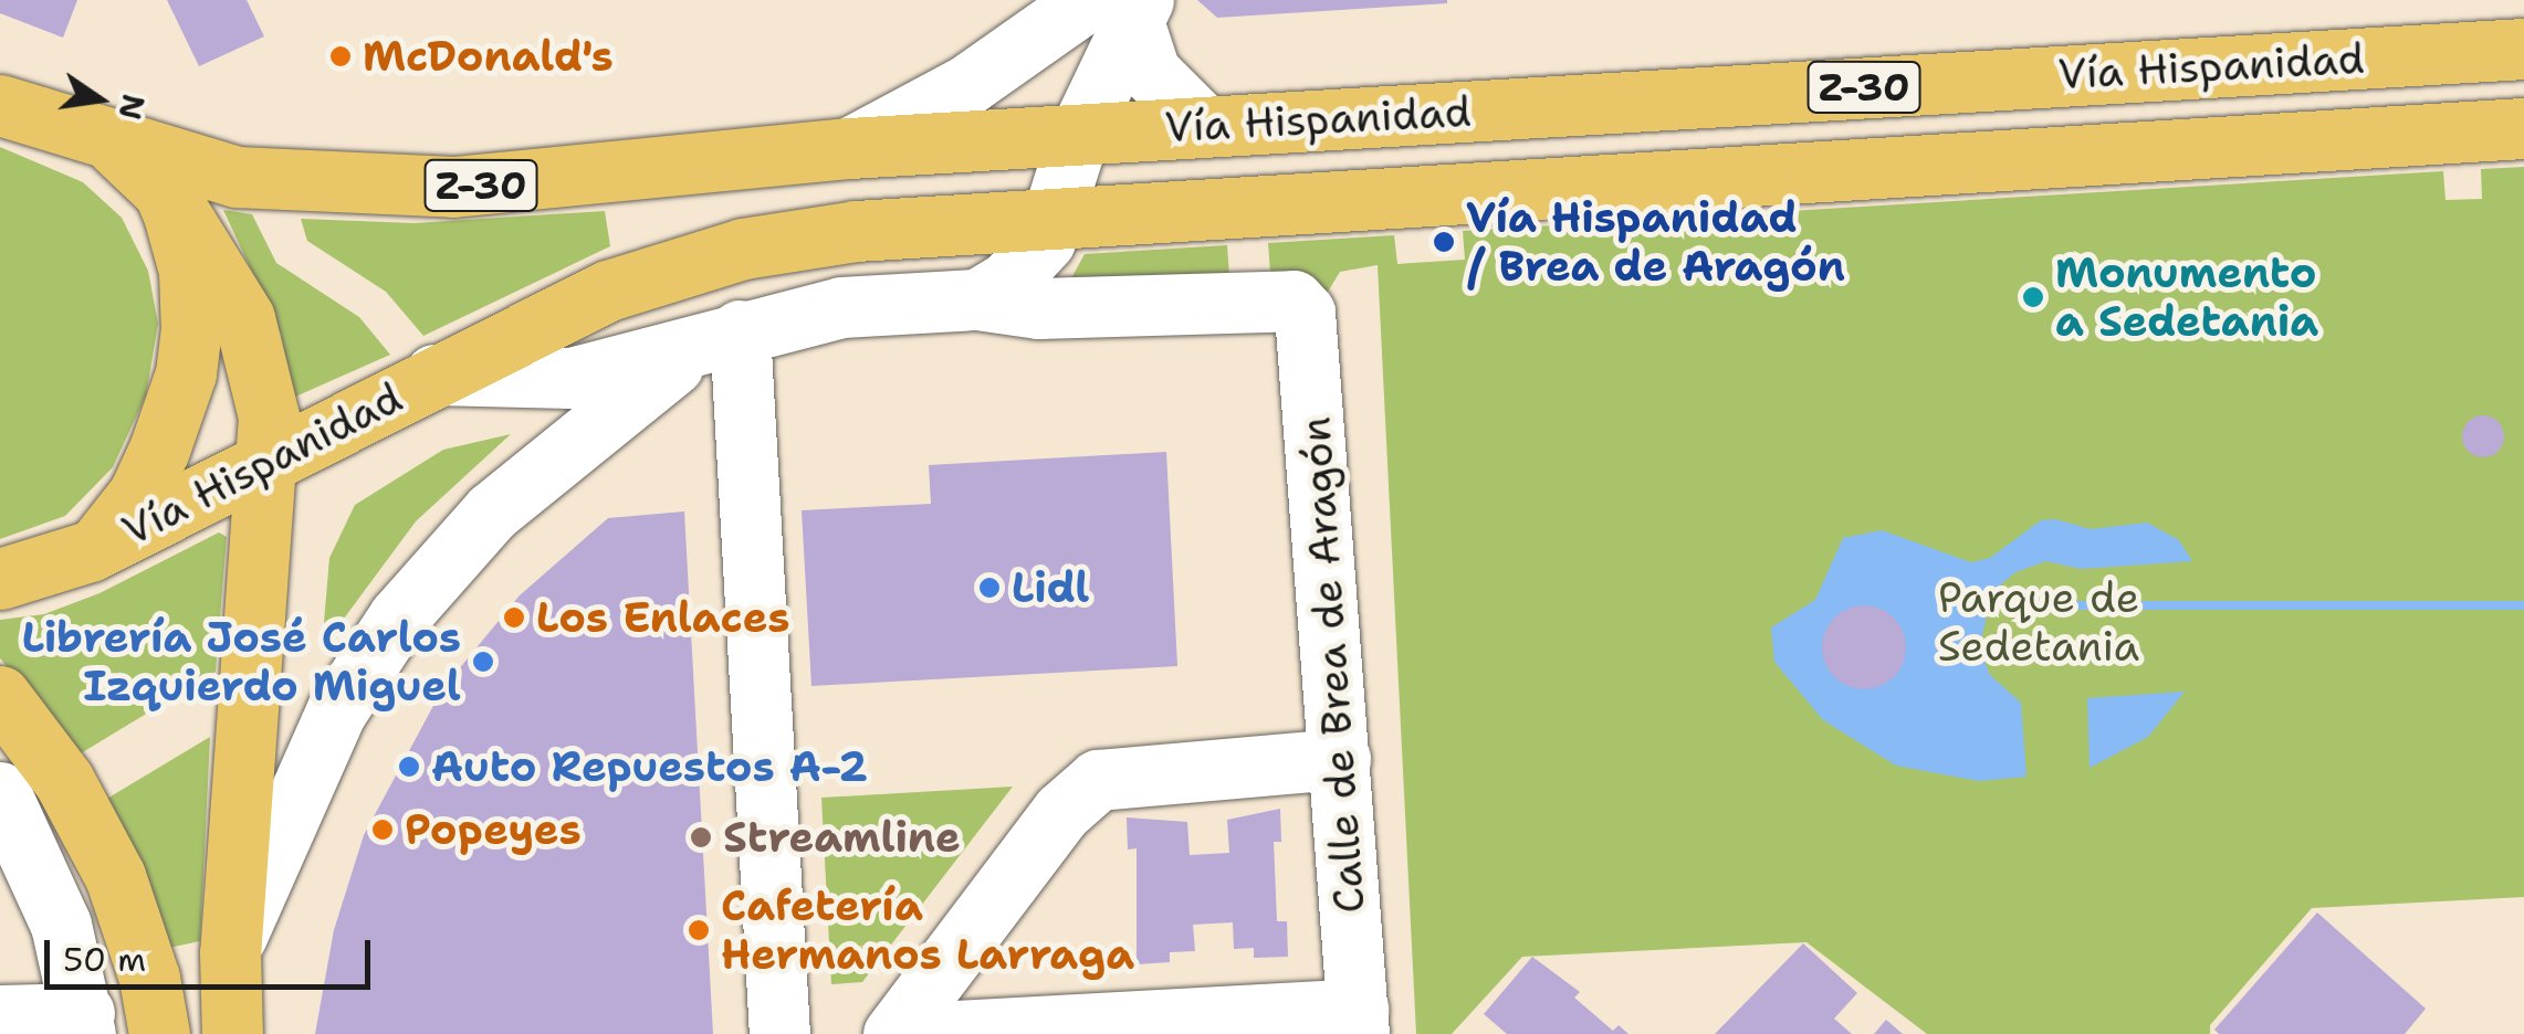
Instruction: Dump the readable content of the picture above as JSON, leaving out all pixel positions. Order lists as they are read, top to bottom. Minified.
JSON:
{"streets":{"main road":["Vía Hispanidad","Z-30"],"street":["Calle de Brea de Aragón"]},"crossings":[["Vía Hispanidad","Calle de Brea de Aragón"]],"parks":["Parque de Sedetania"],"places":["McDonald's","Vía Hispanidad / Brea de Aragón","Monumento a Sedetania","Lidl","Los Enlaces","Librería José Carlos Izquierdo Miguel","Auto Repuestos A-2","Popeyes","Streamline","Cafetería Hermanos Larraga"],"scale_bar":"50 m","north":"right"}
